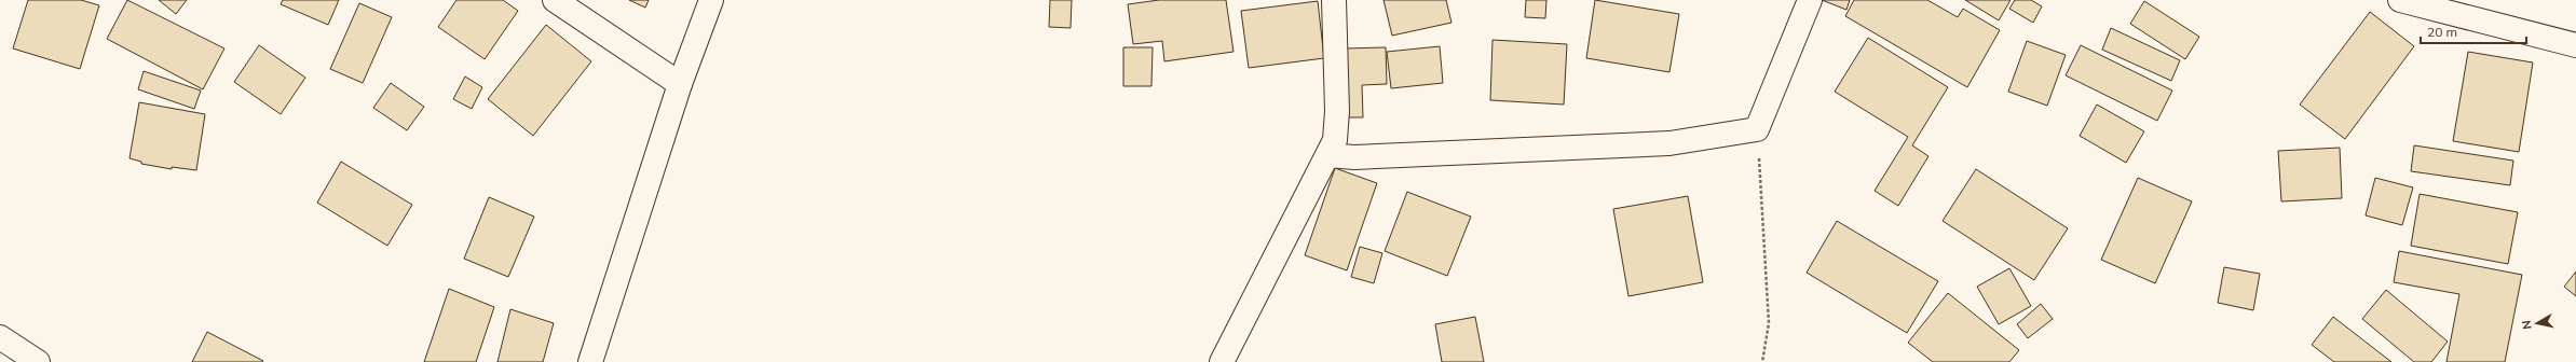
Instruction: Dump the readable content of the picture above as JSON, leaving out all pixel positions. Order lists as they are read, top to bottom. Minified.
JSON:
{"scale_bar":"20 m","north":"left"}
